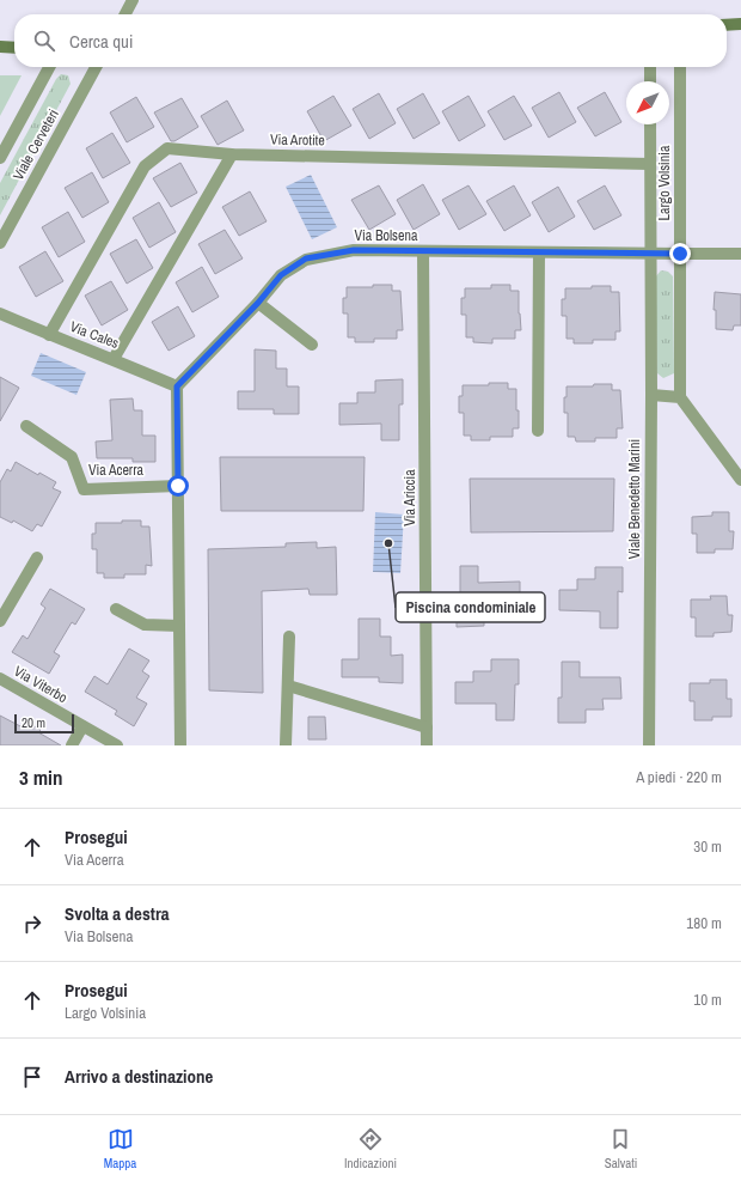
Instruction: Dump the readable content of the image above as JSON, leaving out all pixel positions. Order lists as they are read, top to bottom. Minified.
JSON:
{"streets":{"street":["Via Arotite","Viale Cerveteri","Largo Volsinia","Via Bolsena","Via Cales","Via Acerra","Via Ariccia","Viale Benedetto Marini","Via Viterbo"]},"crossings":[["Via Arotite","Largo Volsinia"],["Via Arotite","Via Cales"],["Largo Volsinia","Via Bolsena"],["Largo Volsinia","Viale Benedetto Marini"],["Via Bolsena","Via Cales"],["Via Bolsena","Via Ariccia"],["Via Bolsena","Viale Benedetto Marini"]],"places":["Piscina condominiale"],"scale_bar":"20 m","north":"bottom left","page":{"search":"Cerca qui","scale":"20 m","heading":["3 min","A piedi · 220 m"],"list":[["Prosegui","Via Acerra","30 m"],["Svolta a destra","Via Bolsena","180 m"],["Prosegui","Largo Volsinia","10 m"],"Arrivo a destinazione"],"nav":["Mappa","Indicazioni","Salvati"]}}
